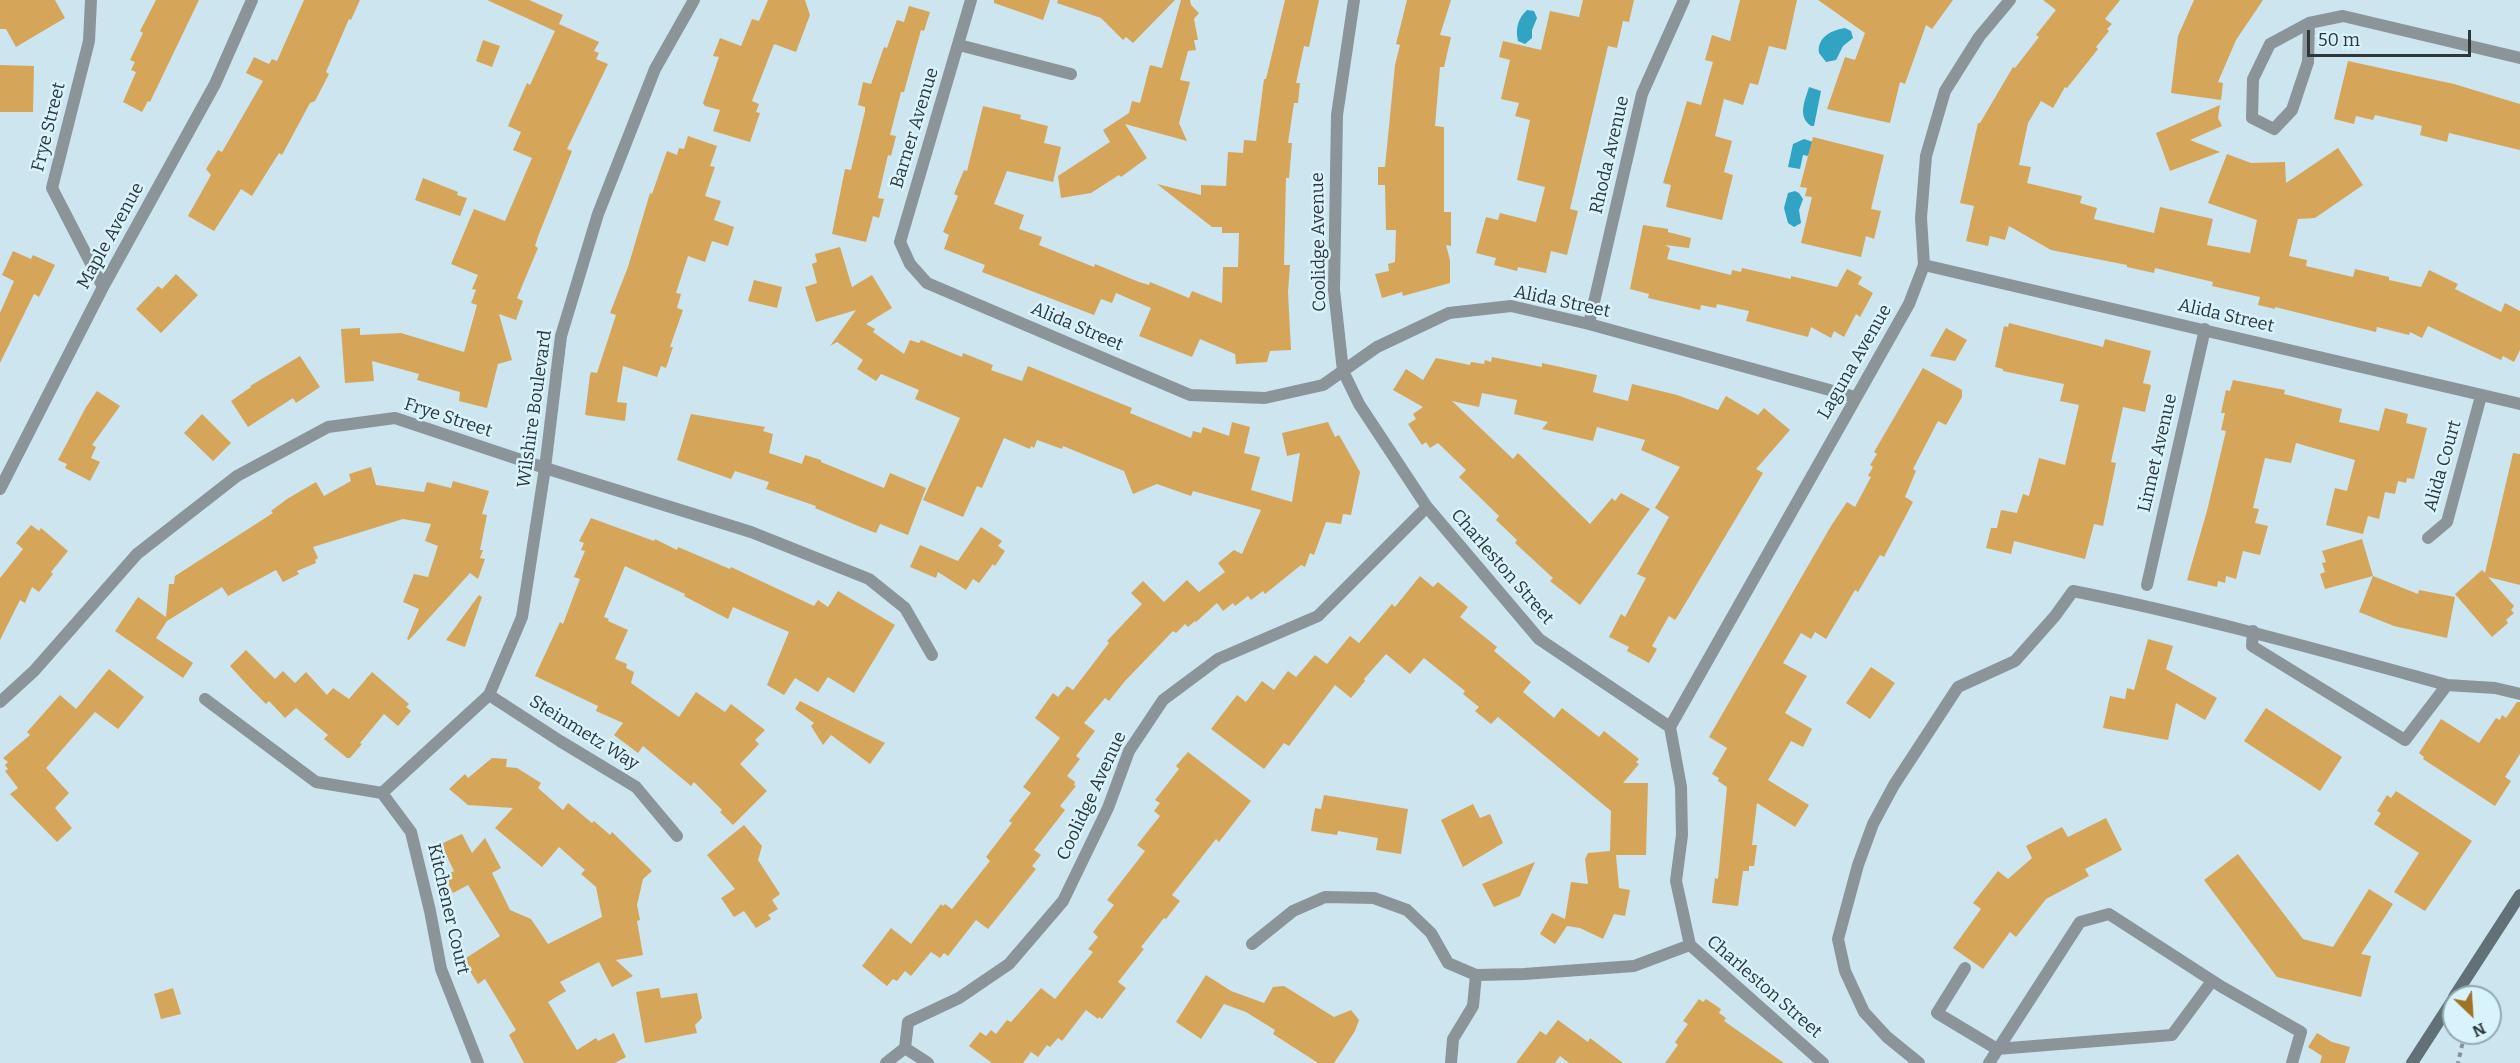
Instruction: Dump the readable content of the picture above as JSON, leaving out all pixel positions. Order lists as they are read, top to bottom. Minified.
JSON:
{"streets":{"street":["Frye Street","Barner Avenue","Rhoda Avenue","Maple Avenue","Coolidge Avenue","Alida Street","Laguna Avenue","Wilshire Boulevard","Linnet Avenue","Alida Court","Charleston Street","Steinmetz Way","Kitchener Court"]},"crossings":[["Frye Street","Maple Avenue"],["Frye Street","Wilshire Boulevard"],["Barner Avenue","Alida Street"],["Rhoda Avenue","Alida Street"],["Coolidge Avenue","Alida Street"],["Coolidge Avenue","Charleston Street"],["Alida Street","Laguna Avenue"],["Alida Street","Linnet Avenue"],["Alida Street","Alida Court"],["Laguna Avenue","Charleston Street"],["Wilshire Boulevard","Steinmetz Way"],["Wilshire Boulevard","Kitchener Court"]],"scale_bar":"50 m","north":"bottom right"}
